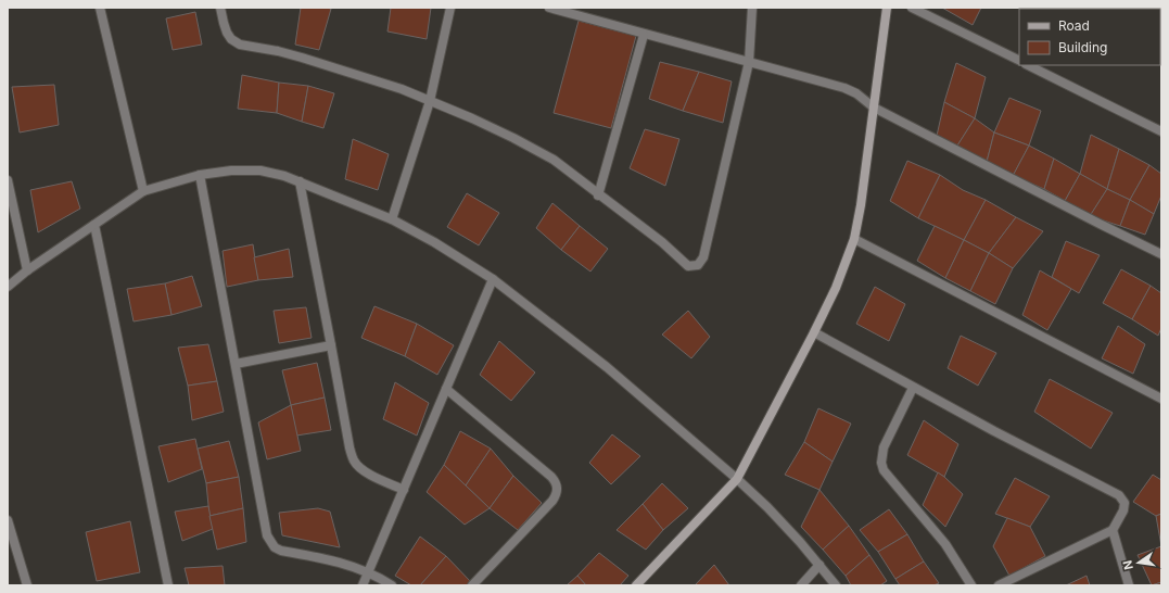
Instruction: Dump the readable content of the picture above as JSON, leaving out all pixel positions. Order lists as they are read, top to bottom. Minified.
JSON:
{"legend":["Road","Building"],"north":"left"}
